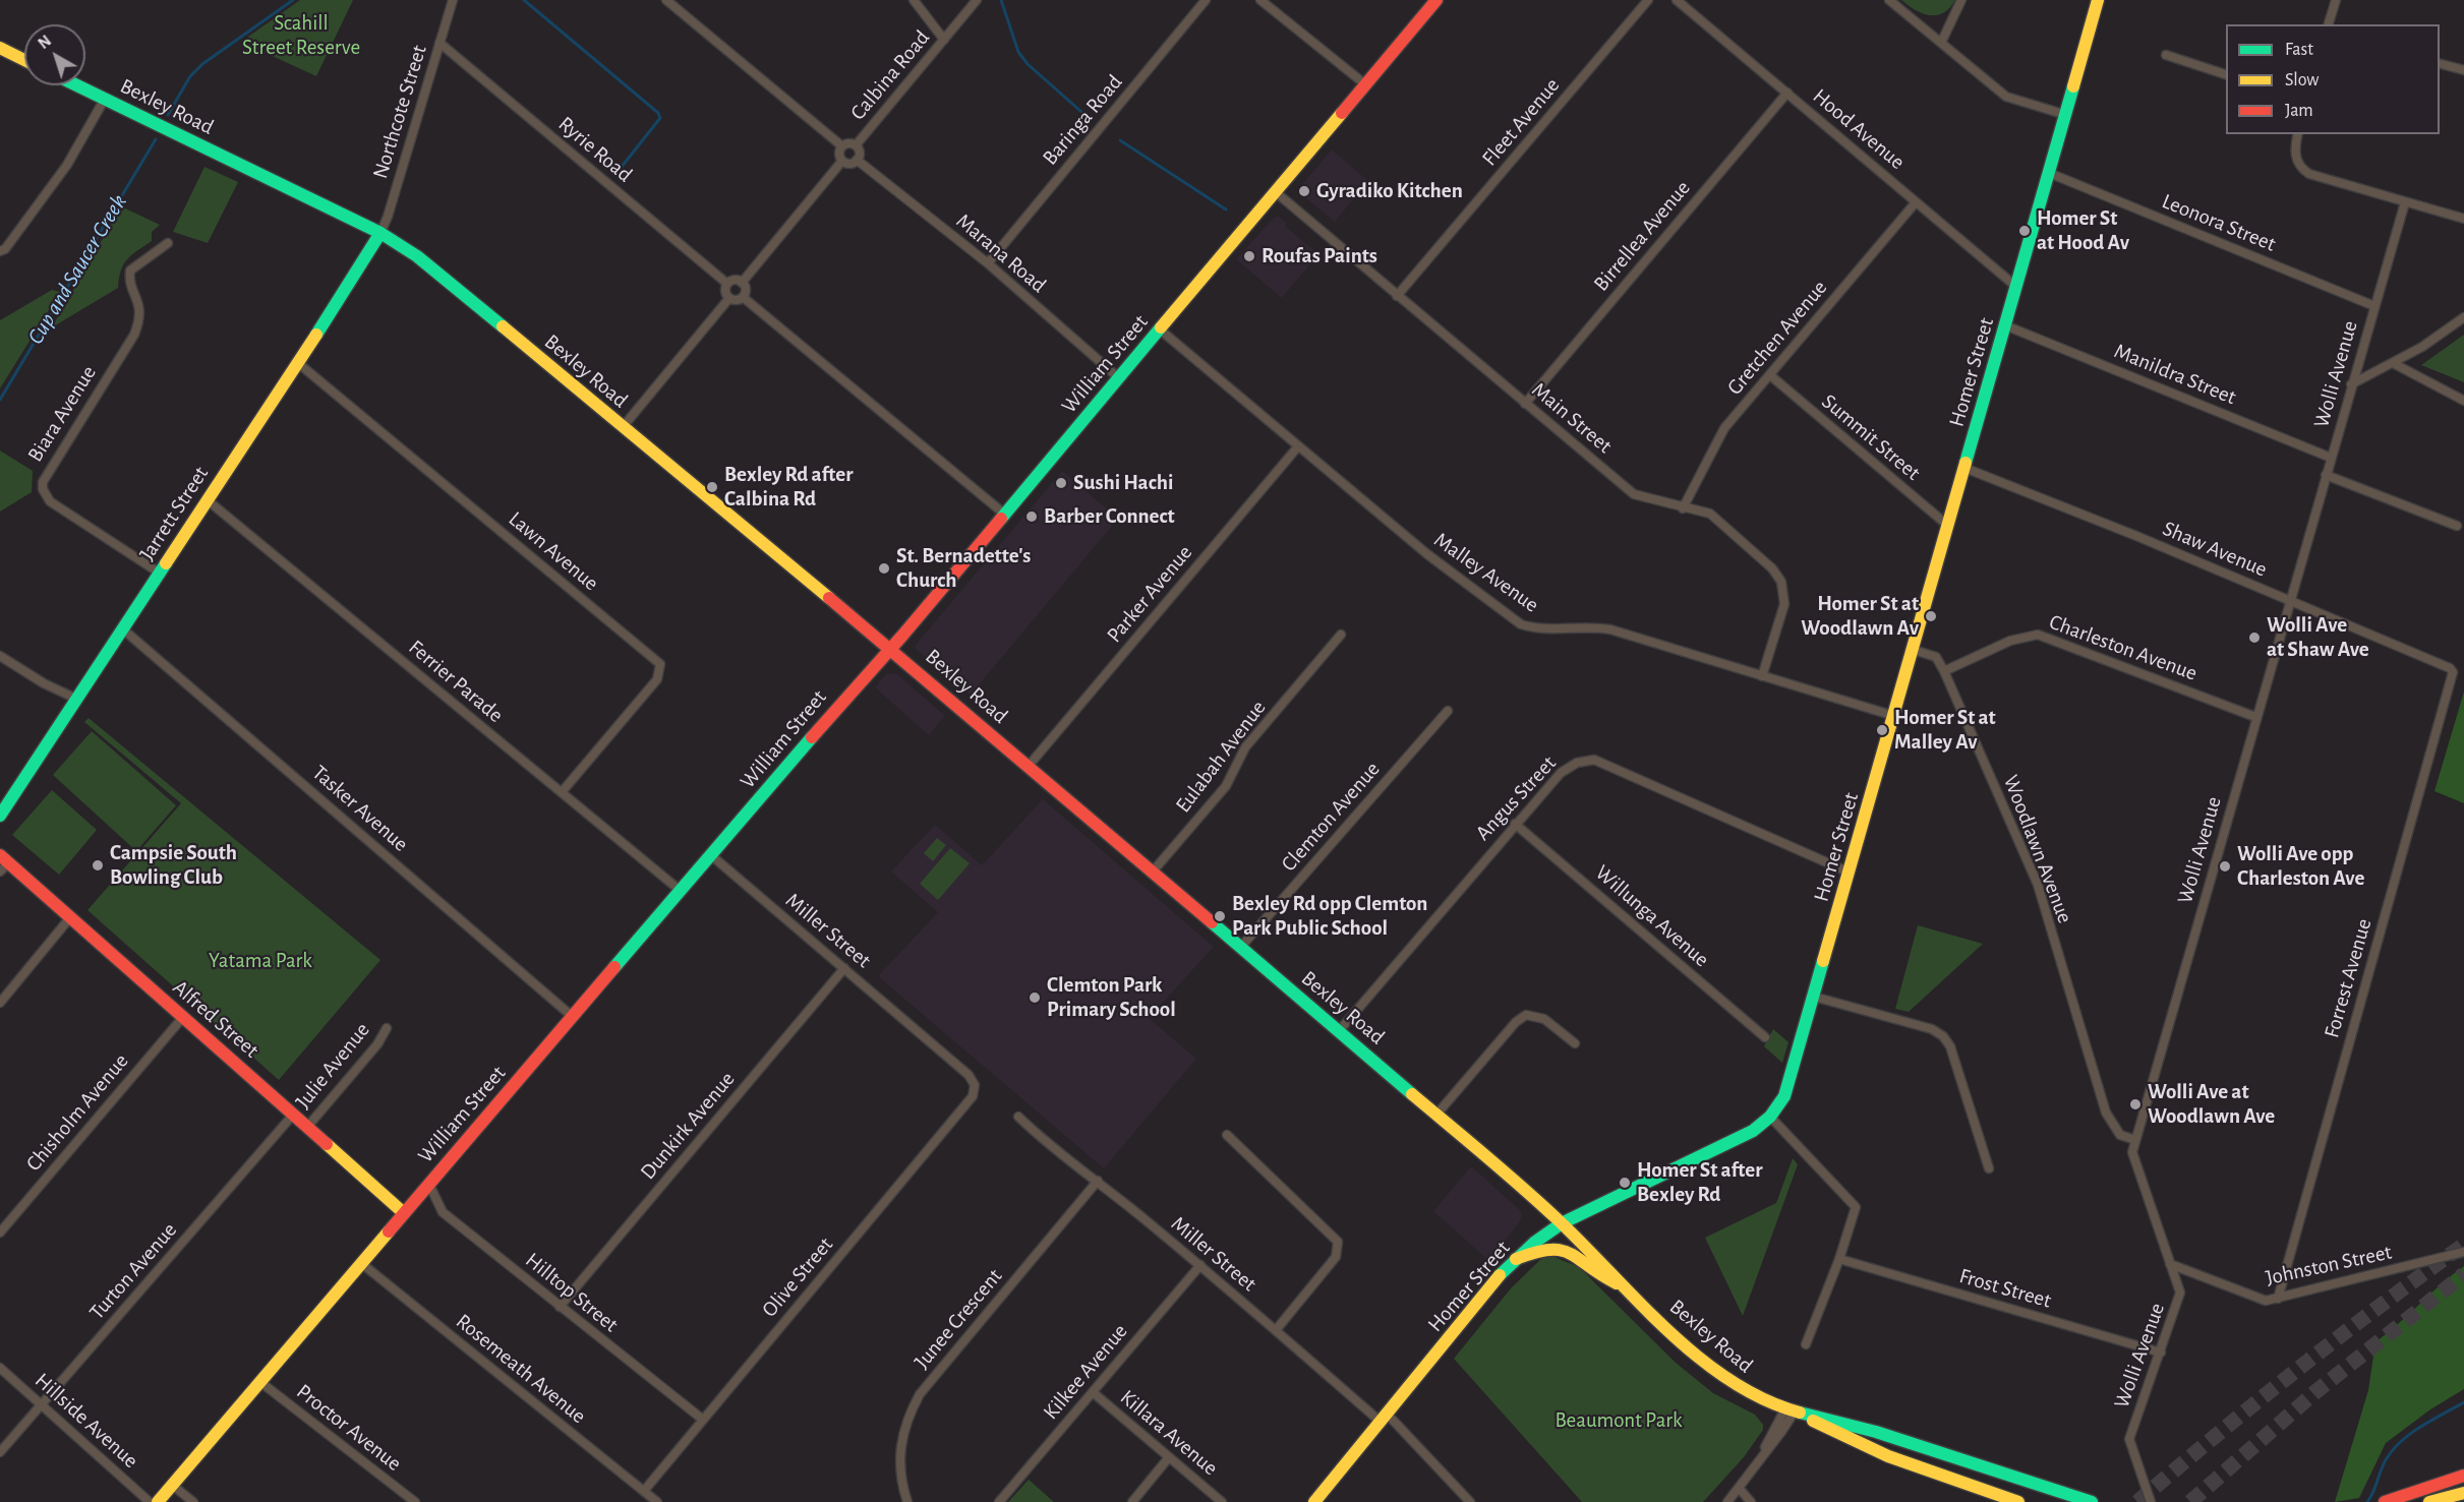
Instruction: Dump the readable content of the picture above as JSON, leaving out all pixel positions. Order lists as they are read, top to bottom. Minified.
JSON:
{"streets":{"main road":["Bexley Road","William Street","Homer Street","Jarrett Street","Alfred Street"],"street":["Calbina Road","Northcote Street","Baringa Road","Fleet Avenue","Hood Avenue","Ryrie Road","Leonora Street","Birrellea Avenue","Marana Road","Gretchen Avenue","Manildra Street","Wolli Avenue","Biara Avenue","Main Street","Summit Street","Shaw Avenue","Lawn Avenue","Malley Avenue","Parker Avenue","Charleston Avenue","Ferrier Parade","Eulabah Avenue","Angus Street","Tasker Avenue","Clemton Avenue","Woodlawn Avenue","Willunga Avenue","Miller Street","Forrest Avenue","Julie Avenue","Chisholm Avenue","Dunkirk Avenue","Johnston Street","Turton Avenue","Olive Street","Frost Street","Hilltop Street","Junee Crescent","Rosemeath Avenue","Kilkee Avenue","Hillside Avenue","Proctor Avenue","Killara Avenue"]},"crossings":[["Calbina Road","Marana Road"],["Bexley Road","Northcote Street"],["Bexley Road","William Street"],["Bexley Road","Homer Street"],["Bexley Road","Jarrett Street"],["Bexley Road","Parker Avenue"],["Bexley Road","Eulabah Avenue"],["Bexley Road","Angus Street"],["Bexley Road","Clemton Avenue"],["Northcote Street","Ryrie Road"],["Northcote Street","Jarrett Street"],["Baringa Road","Marana Road"],["Fleet Avenue","Main Street"],["Hood Avenue","Birrellea Avenue"],["Hood Avenue","Gretchen Avenue"],["Hood Avenue","Homer Street"],["Leonora Street","Homer Street"],["Leonora Street","Wolli Avenue"],["Birrellea Avenue","Main Street"],["Marana Road","William Street"],["Gretchen Avenue","Main Street"],["Gretchen Avenue","Summit Street"],["William Street","Main Street"],["William Street","Malley Avenue"],["William Street","Ferrier Parade"],["William Street","Tasker Avenue"],["William Street","Miller Street"],["William Street","Alfred Street"],["William Street","Hilltop Street"],["William Street","Rosemeath Avenue"],["William Street","Proctor Avenue"],["Homer Street","Manildra Street"],["Homer Street","Summit Street"],["Homer Street","Shaw Avenue"],["Homer Street","Malley Avenue"],["Homer Street","Angus Street"],["Homer Street","Woodlawn Avenue"],["Homer Street","Miller Street"],["Manildra Street","Wolli Avenue"],["Wolli Avenue","Shaw Avenue"],["Wolli Avenue","Charleston Avenue"],["Wolli Avenue","Woodlawn Avenue"],["Wolli Avenue","Johnston Street"],["Wolli Avenue","Frost Street"],["Biara Avenue","Jarrett Street"],["Main Street","Malley Avenue"],["Jarrett Street","Lawn Avenue"],["Jarrett Street","Ferrier Parade"],["Jarrett Street","Tasker Avenue"],["Shaw Avenue","Forrest Avenue"],["Lawn Avenue","Ferrier Parade"],["Malley Avenue","Parker Avenue"],["Charleston Avenue","Woodlawn Avenue"],["Angus Street","Willunga Avenue"],["Miller Street","Dunkirk Avenue"],["Miller Street","Olive Street"],["Miller Street","Junee Crescent"],["Miller Street","Kilkee Avenue"],["Forrest Avenue","Johnston Street"],["Alfred Street","Julie Avenue"],["Alfred Street","Chisholm Avenue"],["Alfred Street","Turton Avenue"],["Dunkirk Avenue","Hilltop Street"],["Turton Avenue","Hillside Avenue"],["Olive Street","Hilltop Street"],["Olive Street","Rosemeath Avenue"],["Kilkee Avenue","Killara Avenue"]],"water":["Cup and Saucer Creek"],"parks":["Scahill Street Reserve","Yatama Park","Beaumont Park"],"places":["Gyradiko Kitchen","Homer St at Hood Av","Roufas Paints","Sushi Hachi","Bexley Rd after Calbina Rd","Barber Connect","St. Bernadette's Church","Homer St at Woodlawn Av","Wolli Ave at Shaw Ave","Homer St at Malley Av","Campsie South Bowling Club","Wolli Ave opp Charleston Ave","Bexley Rd opp Clemton Park Public School","Clemton Park Primary School","Wolli Ave at Woodlawn Ave","Homer St after Bexley Rd"],"legend":["Fast","Slow","Jam"],"north":"top left"}
